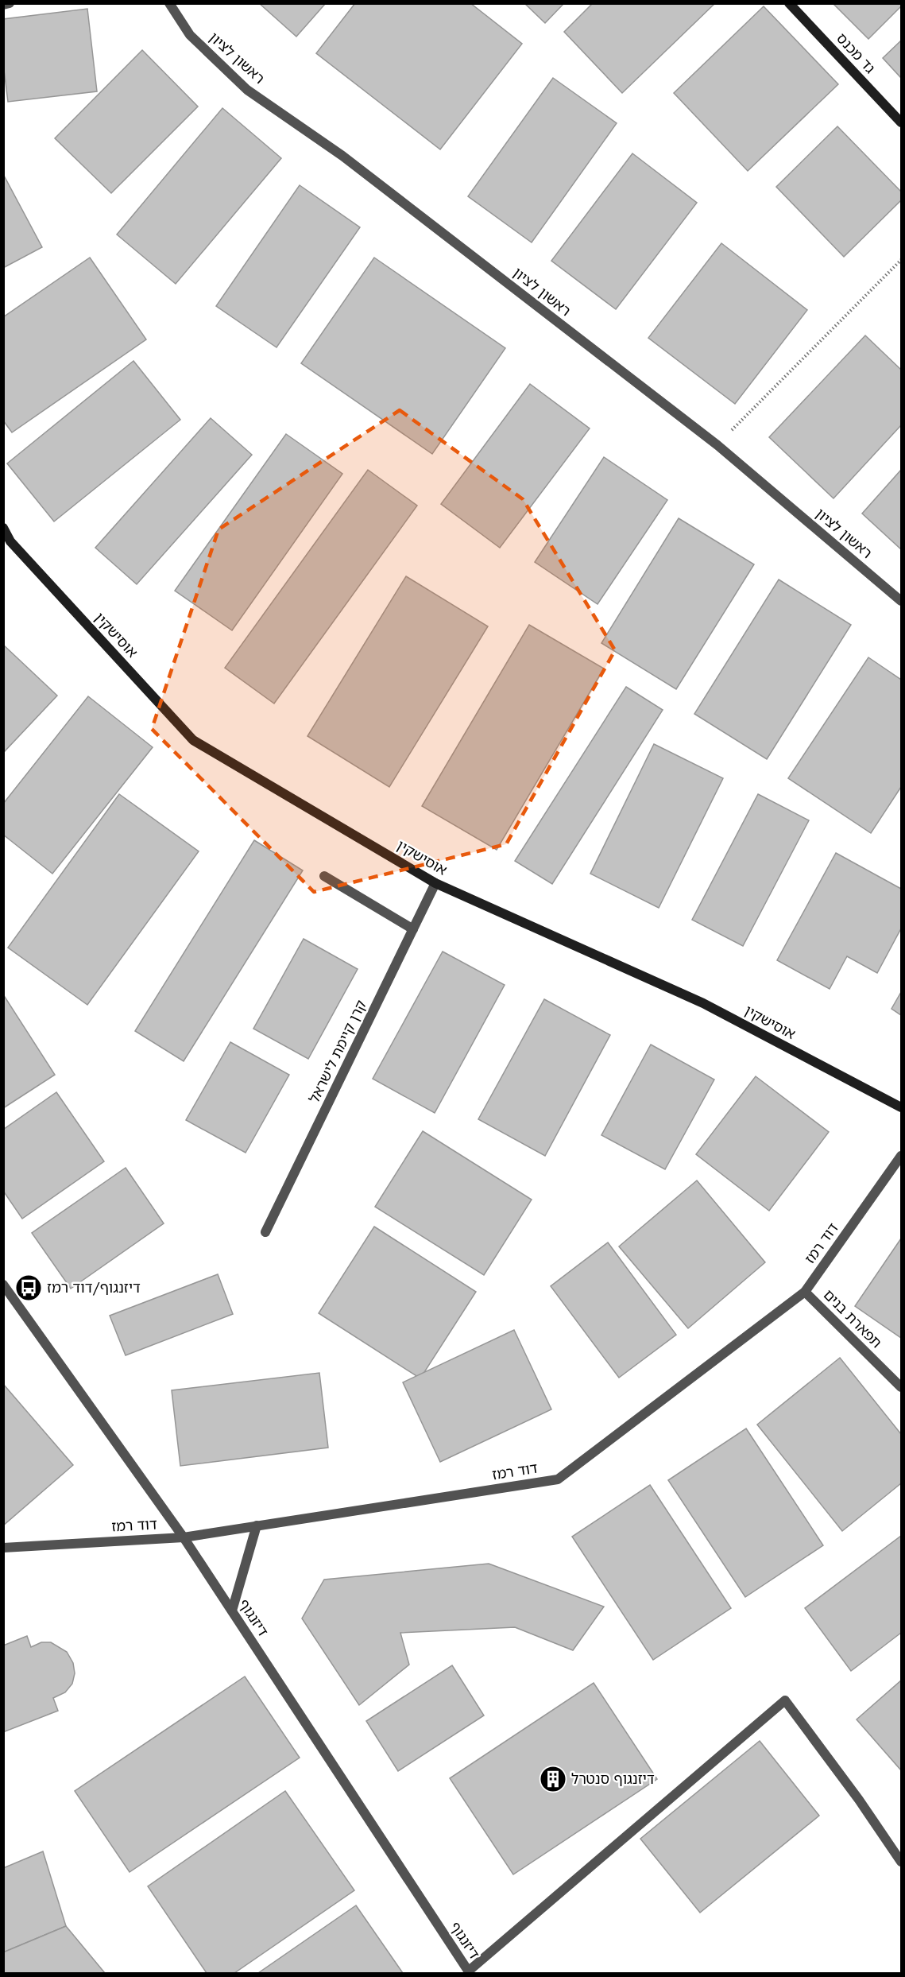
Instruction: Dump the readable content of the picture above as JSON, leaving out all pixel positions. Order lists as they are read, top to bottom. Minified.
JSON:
{"streets":{"street":["גד מכנס","ראשון לציון","אוסישקין","קרן קיימת לישראל","דוד רמז","תפארת בנים","דיזנגוף"]},"crossings":[["אוסישקין","קרן קיימת לישראל"],["דוד רמז","תפארת בנים"],["דוד רמז","דיזנגוף"]],"places":{"bus stop":["דיזנגוף/דוד רמז"],"building":["דיזנגוף סנטרל"]}}
